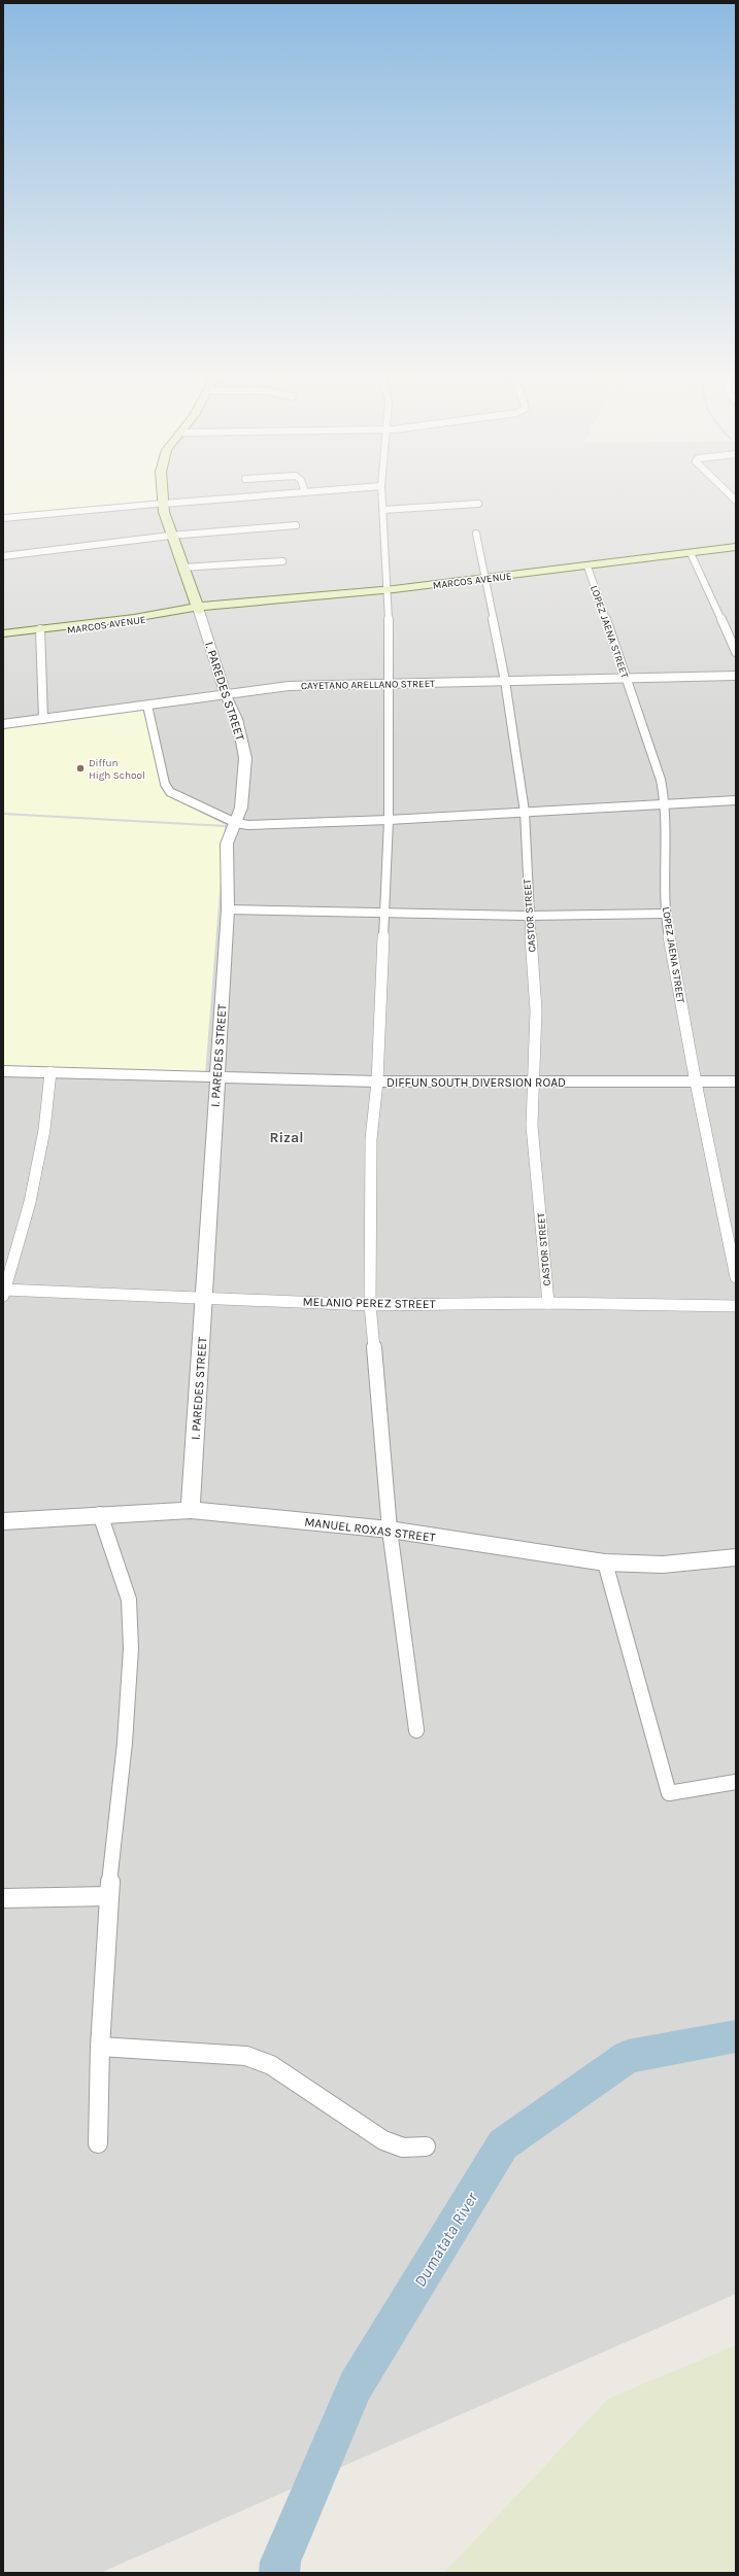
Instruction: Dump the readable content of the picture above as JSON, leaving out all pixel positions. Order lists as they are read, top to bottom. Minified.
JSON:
{"streets":{"main road":["MARCOS AVENUE"],"street":["LOPEZ JAENA STREET","CAYETANO ARELLANO STREET","I. PAREDES STREET","CASTOR STREET","DIFFUN SOUTH DIVERSION ROAD","MELANIO PEREZ STREET","MANUEL ROXAS STREET"]},"crossings":[["MARCOS AVENUE","LOPEZ JAENA STREET"],["MARCOS AVENUE","I. PAREDES STREET"],["MARCOS AVENUE","CASTOR STREET"],["LOPEZ JAENA STREET","CAYETANO ARELLANO STREET"],["LOPEZ JAENA STREET","DIFFUN SOUTH DIVERSION ROAD"],["CAYETANO ARELLANO STREET","I. PAREDES STREET"],["CAYETANO ARELLANO STREET","CASTOR STREET"],["I. PAREDES STREET","DIFFUN SOUTH DIVERSION ROAD"],["I. PAREDES STREET","MELANIO PEREZ STREET"],["I. PAREDES STREET","MANUEL ROXAS STREET"],["CASTOR STREET","DIFFUN SOUTH DIVERSION ROAD"],["CASTOR STREET","MELANIO PEREZ STREET"]],"districts":["Rizal"],"water":["Dumatata River"],"places":["Diffun High School"]}
